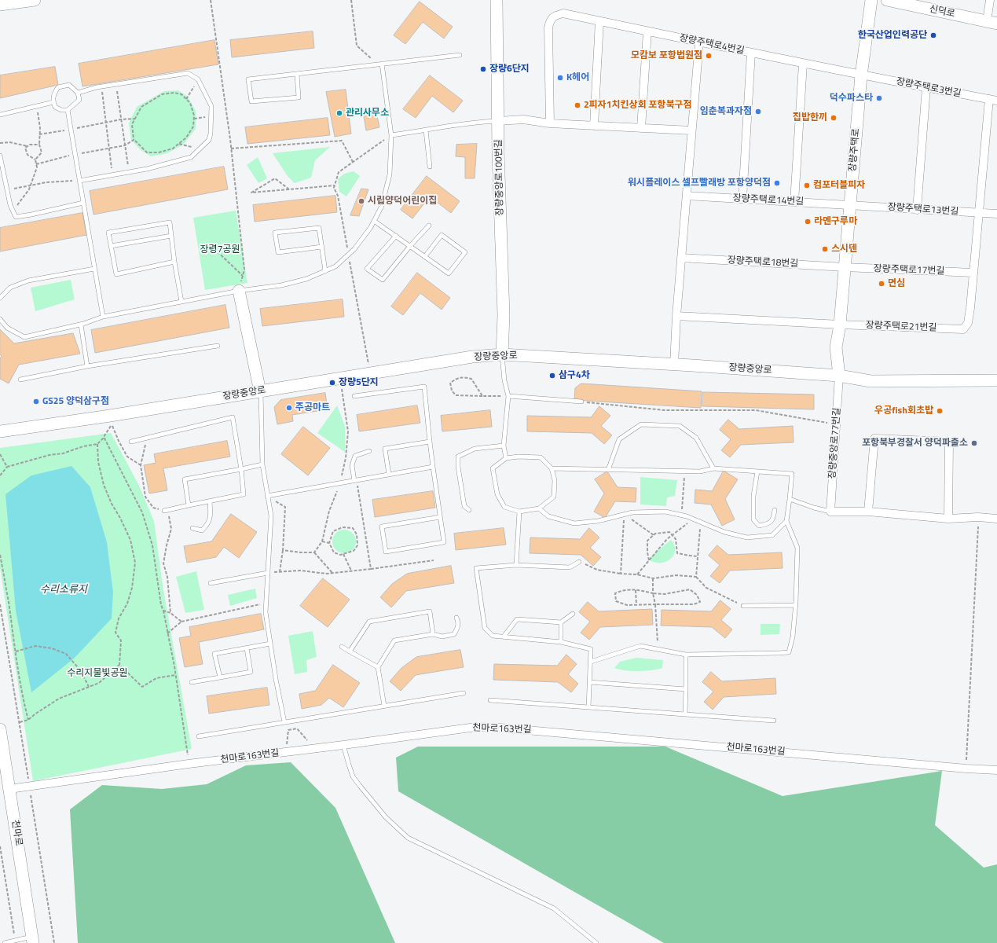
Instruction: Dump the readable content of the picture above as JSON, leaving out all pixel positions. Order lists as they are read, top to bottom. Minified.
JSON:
{"streets":{"street":["신덕로","장량주택로4번길","장량주택로3번길","장량주택로","장량중앙로100번길","장량주택로14번길","장량주택로13번길","장량주택로18번길","장량주택로17번길","장량주택로21번길","장량중앙로","장량중앙로77번길","천마로163번길","천마로"]},"crossings":[["장량주택로4번길","장량주택로3번길"],["장량주택로4번길","장량주택로"],["장량주택로3번길","장량주택로"],["장량주택로","장량주택로14번길"],["장량주택로","장량주택로13번길"],["장량주택로","장량주택로18번길"],["장량주택로","장량주택로17번길"],["장량주택로","장량주택로21번길"],["장량주택로","장량중앙로"],["장량주택로","장량중앙로77번길"],["장량중앙로100번길","장량중앙로"],["장량주택로14번길","장량주택로13번길"],["장량주택로18번길","장량주택로17번길"],["장량주택로17번길","장량주택로21번길"],["장량중앙로","장량중앙로77번길"],["천마로163번길","천마로"]],"water":["수리소류지"],"parks":["장령7공원","수리지물빛공원"],"places":["한국산업인력공단","모캄보 포항법원점","장량6단지","K헤어","덕수파스타","2피자1치킨상회 포항북구점","임춘복과자점","관리사무소","집밥한끼","워시플레이스 셀프빨래방 포항양덕점","컴포터블피자","시립양덕어린이집","라멘구루마","스시덴","면심","삼구4차","장량5단지","GS25 양덕삼구점","주공마트","우공fish회초밥","포항북부경찰서 양덕파출소"]}
